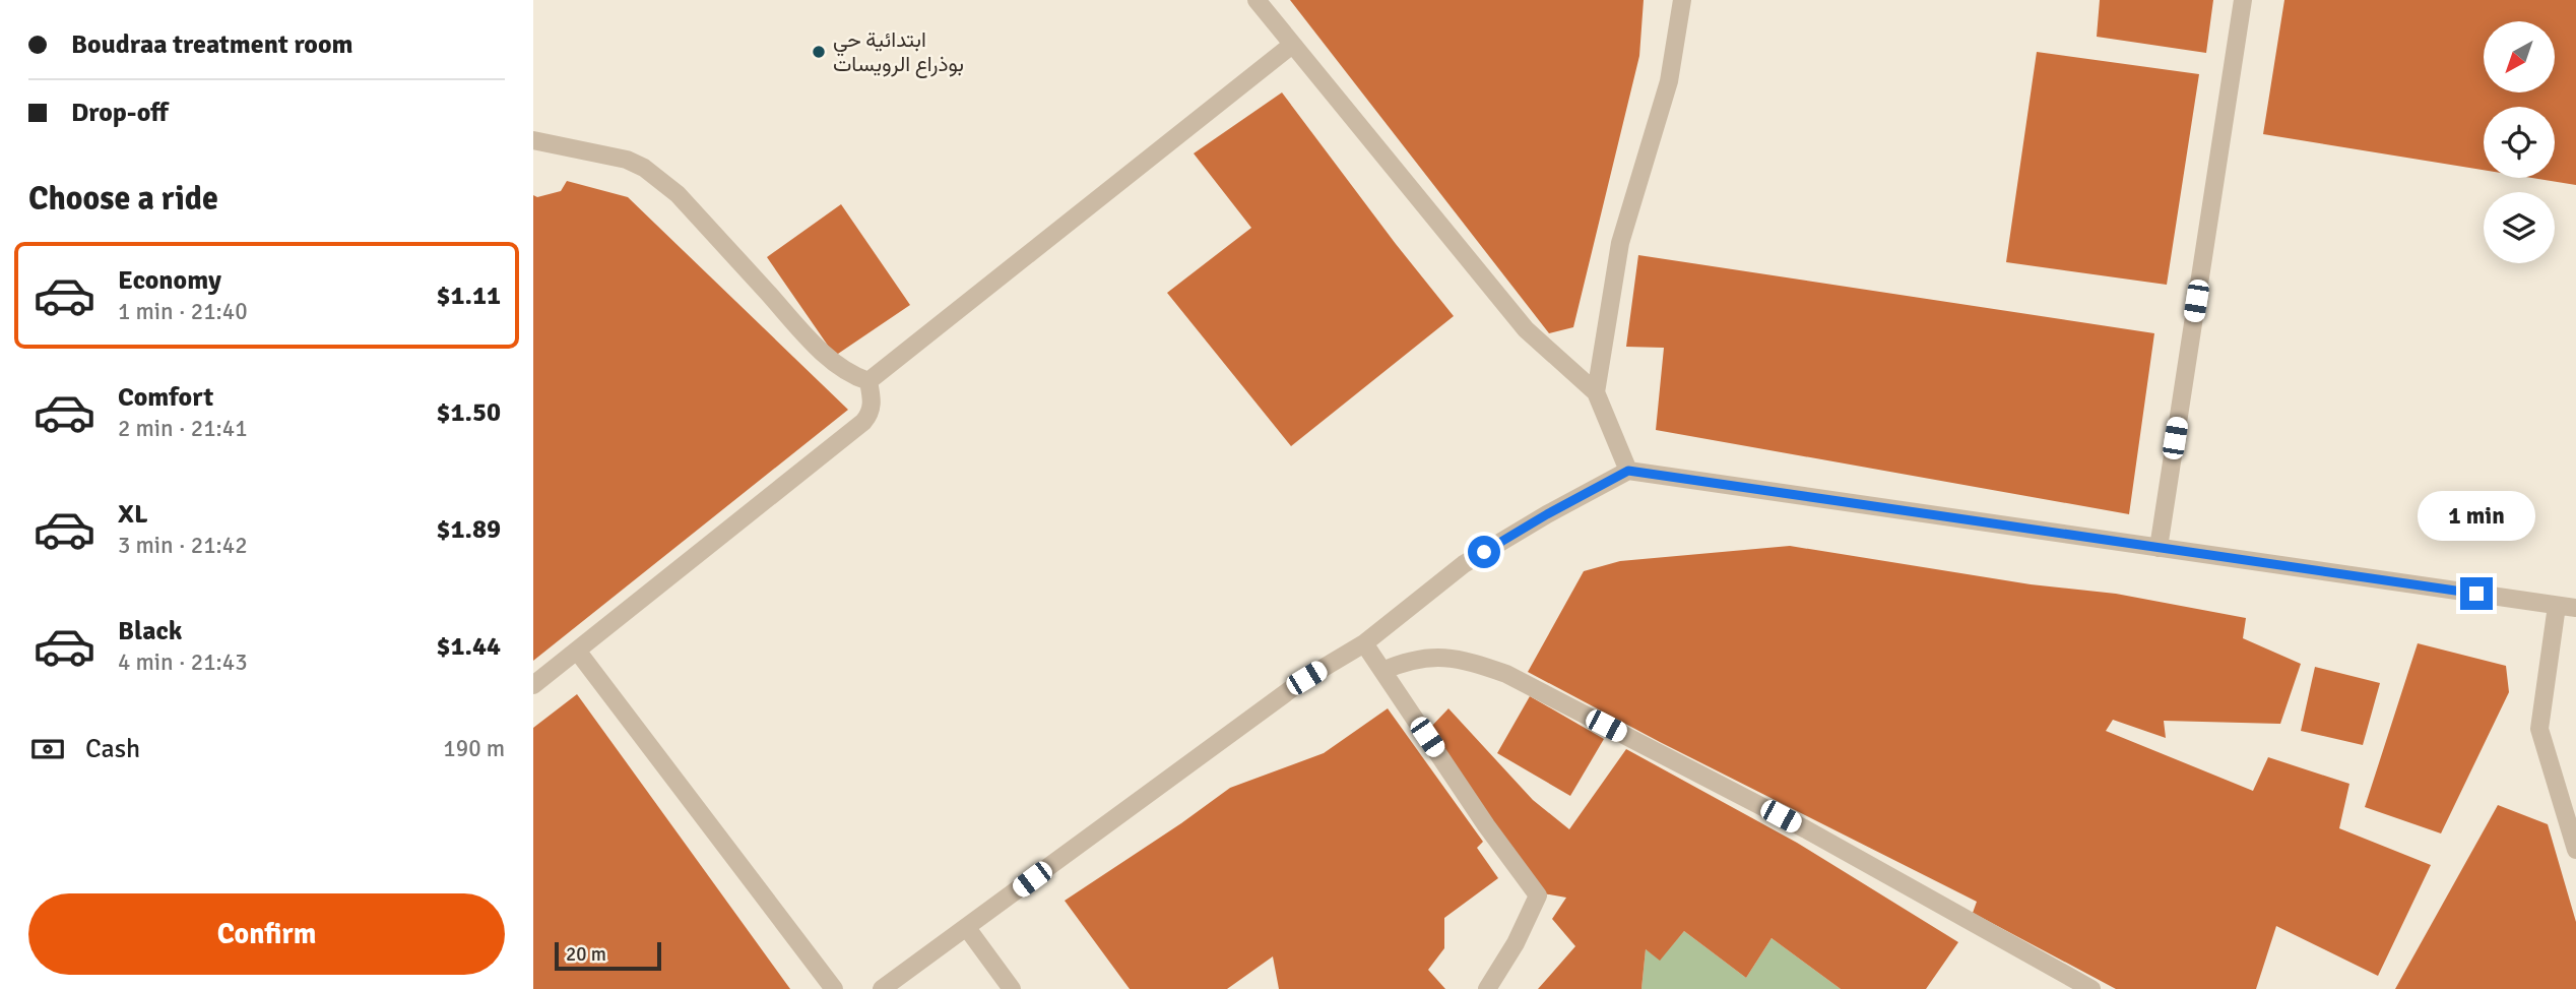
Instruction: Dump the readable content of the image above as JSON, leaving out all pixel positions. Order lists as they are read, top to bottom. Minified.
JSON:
{"places":["ابتدائية حي بوذراع الرويسات"],"scale_bar":"20 m","north":"bottom left","page":{"banner":["Boudraa treatment room","Drop-off"],"heading":"Choose a ride","list":[{"name":"Economy","note":"1 min · 21:40","value":"$1.11"},{"name":"Comfort","note":"2 min · 21:41","value":"$1.50"},{"name":"XL","note":"3 min · 21:42","value":"$1.89"},{"name":"Black","note":"4 min · 21:43","value":"$1.44"}],"bubble":"1 min","pay":["Cash","190 m"],"buttons":"Confirm","scale":"20 m"}}
